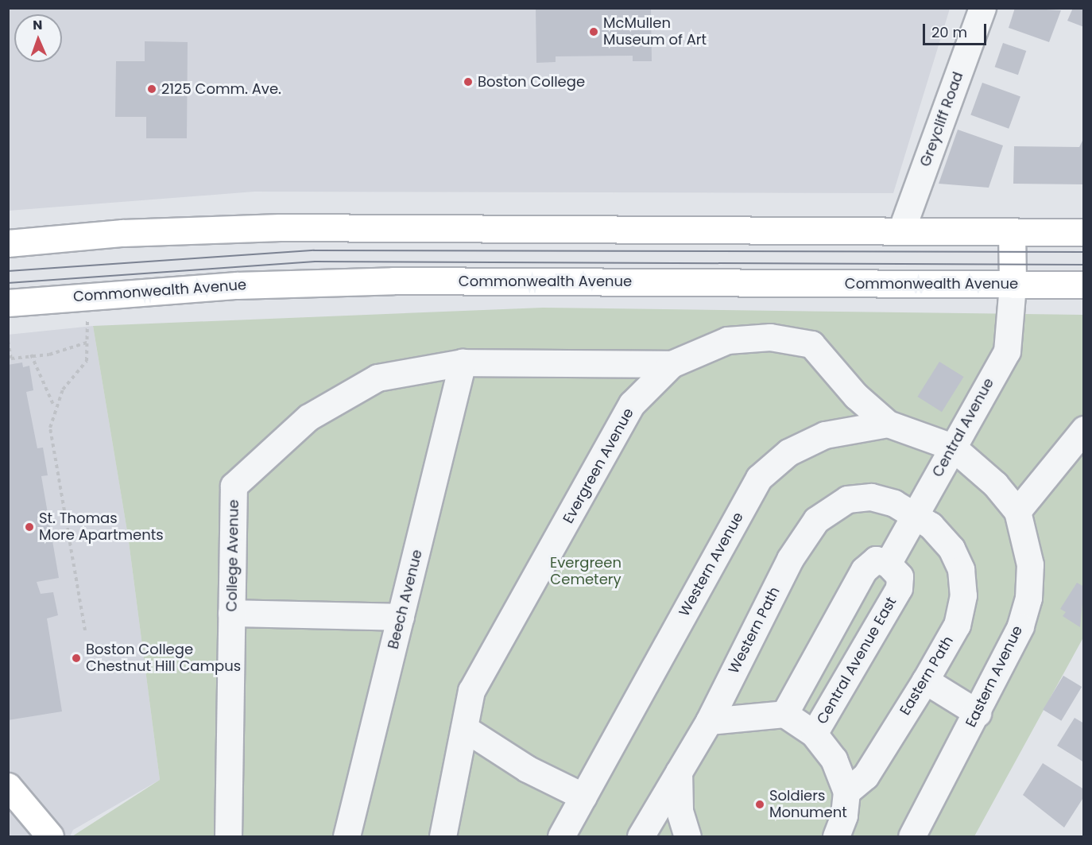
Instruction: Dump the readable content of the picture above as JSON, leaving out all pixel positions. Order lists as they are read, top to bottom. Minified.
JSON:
{"streets":{"main road":["Commonwealth Avenue"],"street":["Greycliff Road","Central Avenue","Evergreen Avenue","College Avenue","Western Avenue","Beech Avenue","Western Path","Central Avenue East","Eastern Path","Eastern Avenue"]},"crossings":[["Commonwealth Avenue","Central Avenue"],["Central Avenue","Western Avenue"],["Central Avenue","Western Path"],["Central Avenue","Central Avenue East"],["Central Avenue","Eastern Path"],["Central Avenue","Eastern Avenue"],["Evergreen Avenue","College Avenue"],["Evergreen Avenue","Western Avenue"],["College Avenue","Beech Avenue"],["Western Avenue","Eastern Avenue"],["Western Path","Eastern Path"]],"parks":["Evergreen Cemetery"],"places":["McMullen Museum of Art","Boston College","2125 Comm. Ave.","St. Thomas More Apartments","Boston College Chestnut Hill Campus","Soldiers Monument"],"scale_bar":"20 m","north":"top"}
